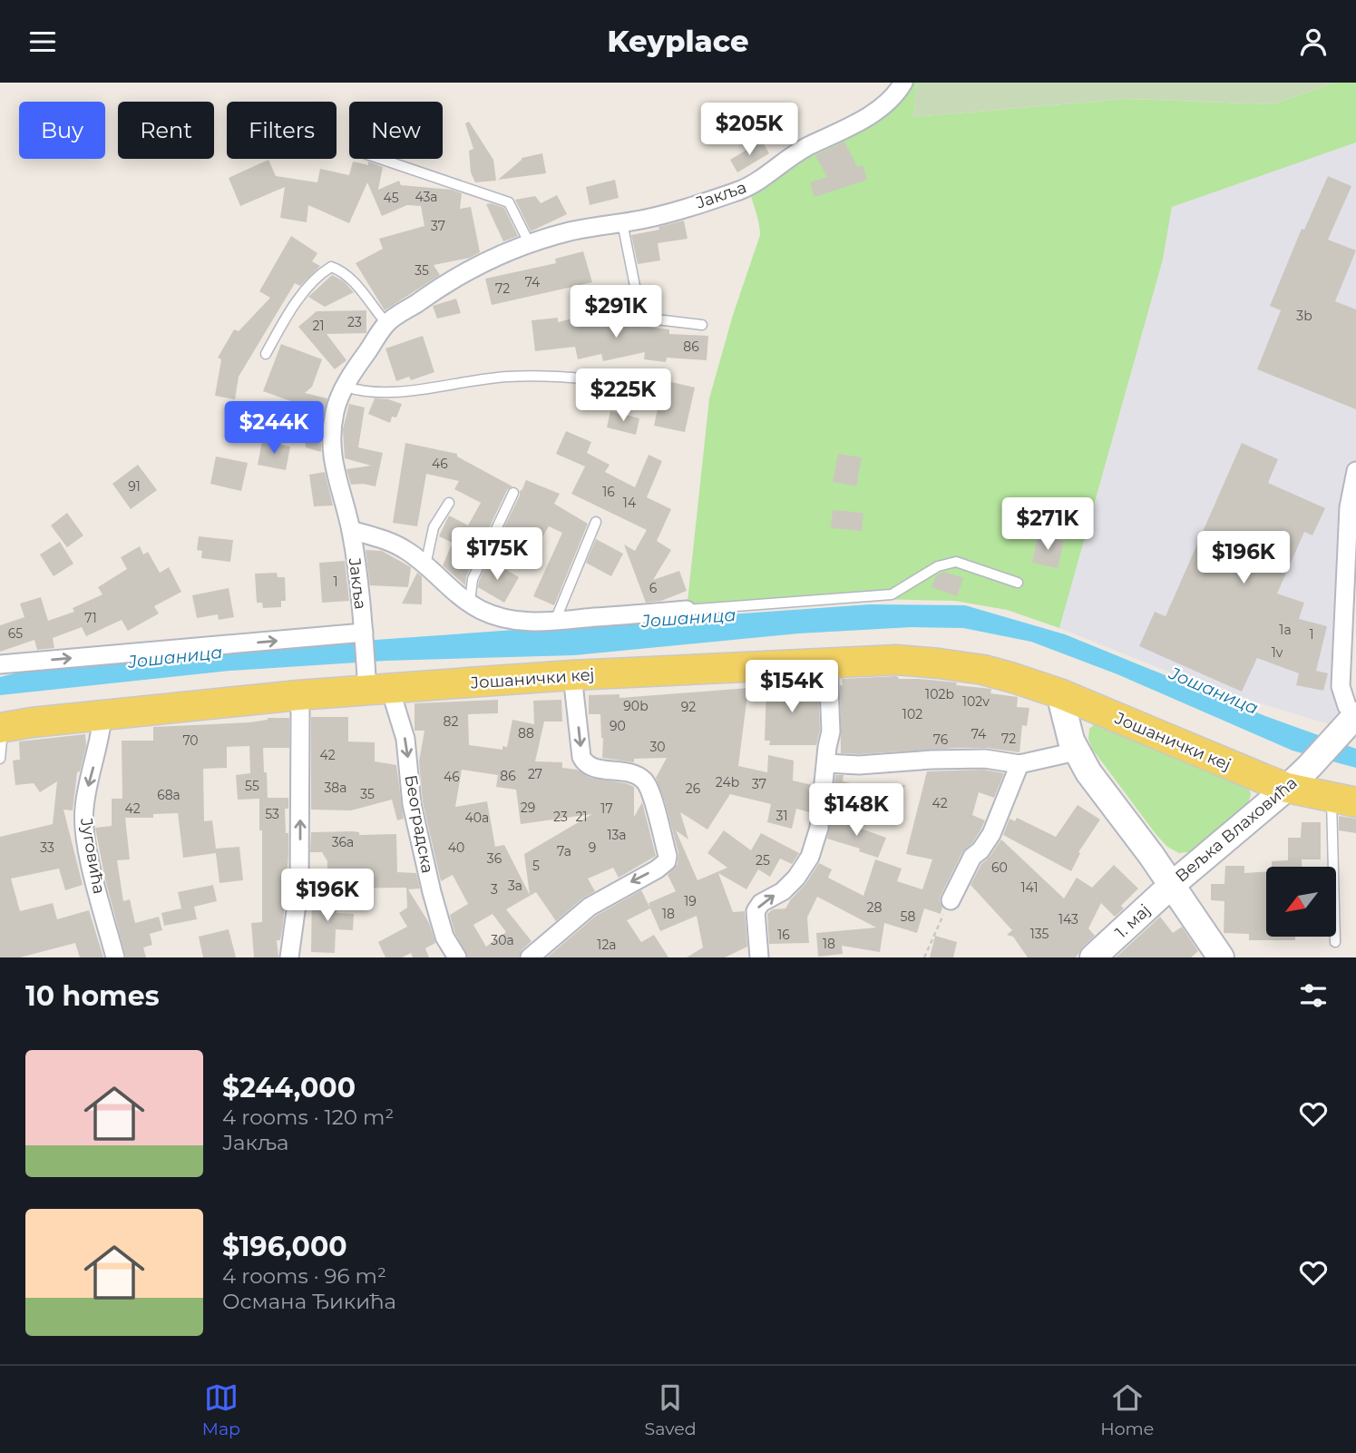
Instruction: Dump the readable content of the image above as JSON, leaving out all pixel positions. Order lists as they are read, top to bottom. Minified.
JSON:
{"streets":{"main road":["Јошанички кеј"],"street":["Јакља","Београдска","Вељка Влаховића","Југовића","1. мај"]},"crossings":[["Јакља","Јошанички кеј"],["Јакља","Београдска"],["Јошанички кеј","Београдска"],["Јошанички кеј","Вељка Влаховића"],["Јошанички кеј","Југовића"],["Вељка Влаховића","1. мај"]],"one_way":["Југовића"],"water":["Јошаница"],"house_numbers":["43a","45","37","35","74","72","3b","23","21","86","46","91","16","14","1","6","71","1a","65","1","1v","102b","102v","90b","92","102","82","90","88","74","72","76","70","30","42","27","86","46","24b","37","55","38a","26","35","68a","42","29","42","17","53","31","23","21","40a","13a","36a","33","40","9","7a","36","25","5","60","3a","141","3","19","28","18","58","143","135","16","30a","18","12a"],"north":"bottom left","page":{"header":"Keyplace","chip":["Buy","Rent","Filters","New"],"price":["$205K","$291K","$225K","$244K","$271K","$175K","$196K","$154K","$148K","$196K"],"heading":"10 homes","list":[{"name":"$244,000","note":"4 rooms · 120 m² · Јакља"},{"name":"$196,000","note":"4 rooms · 96 m² · Османа Ђикића"}],"tabs":["Map","Saved","Home"]}}
